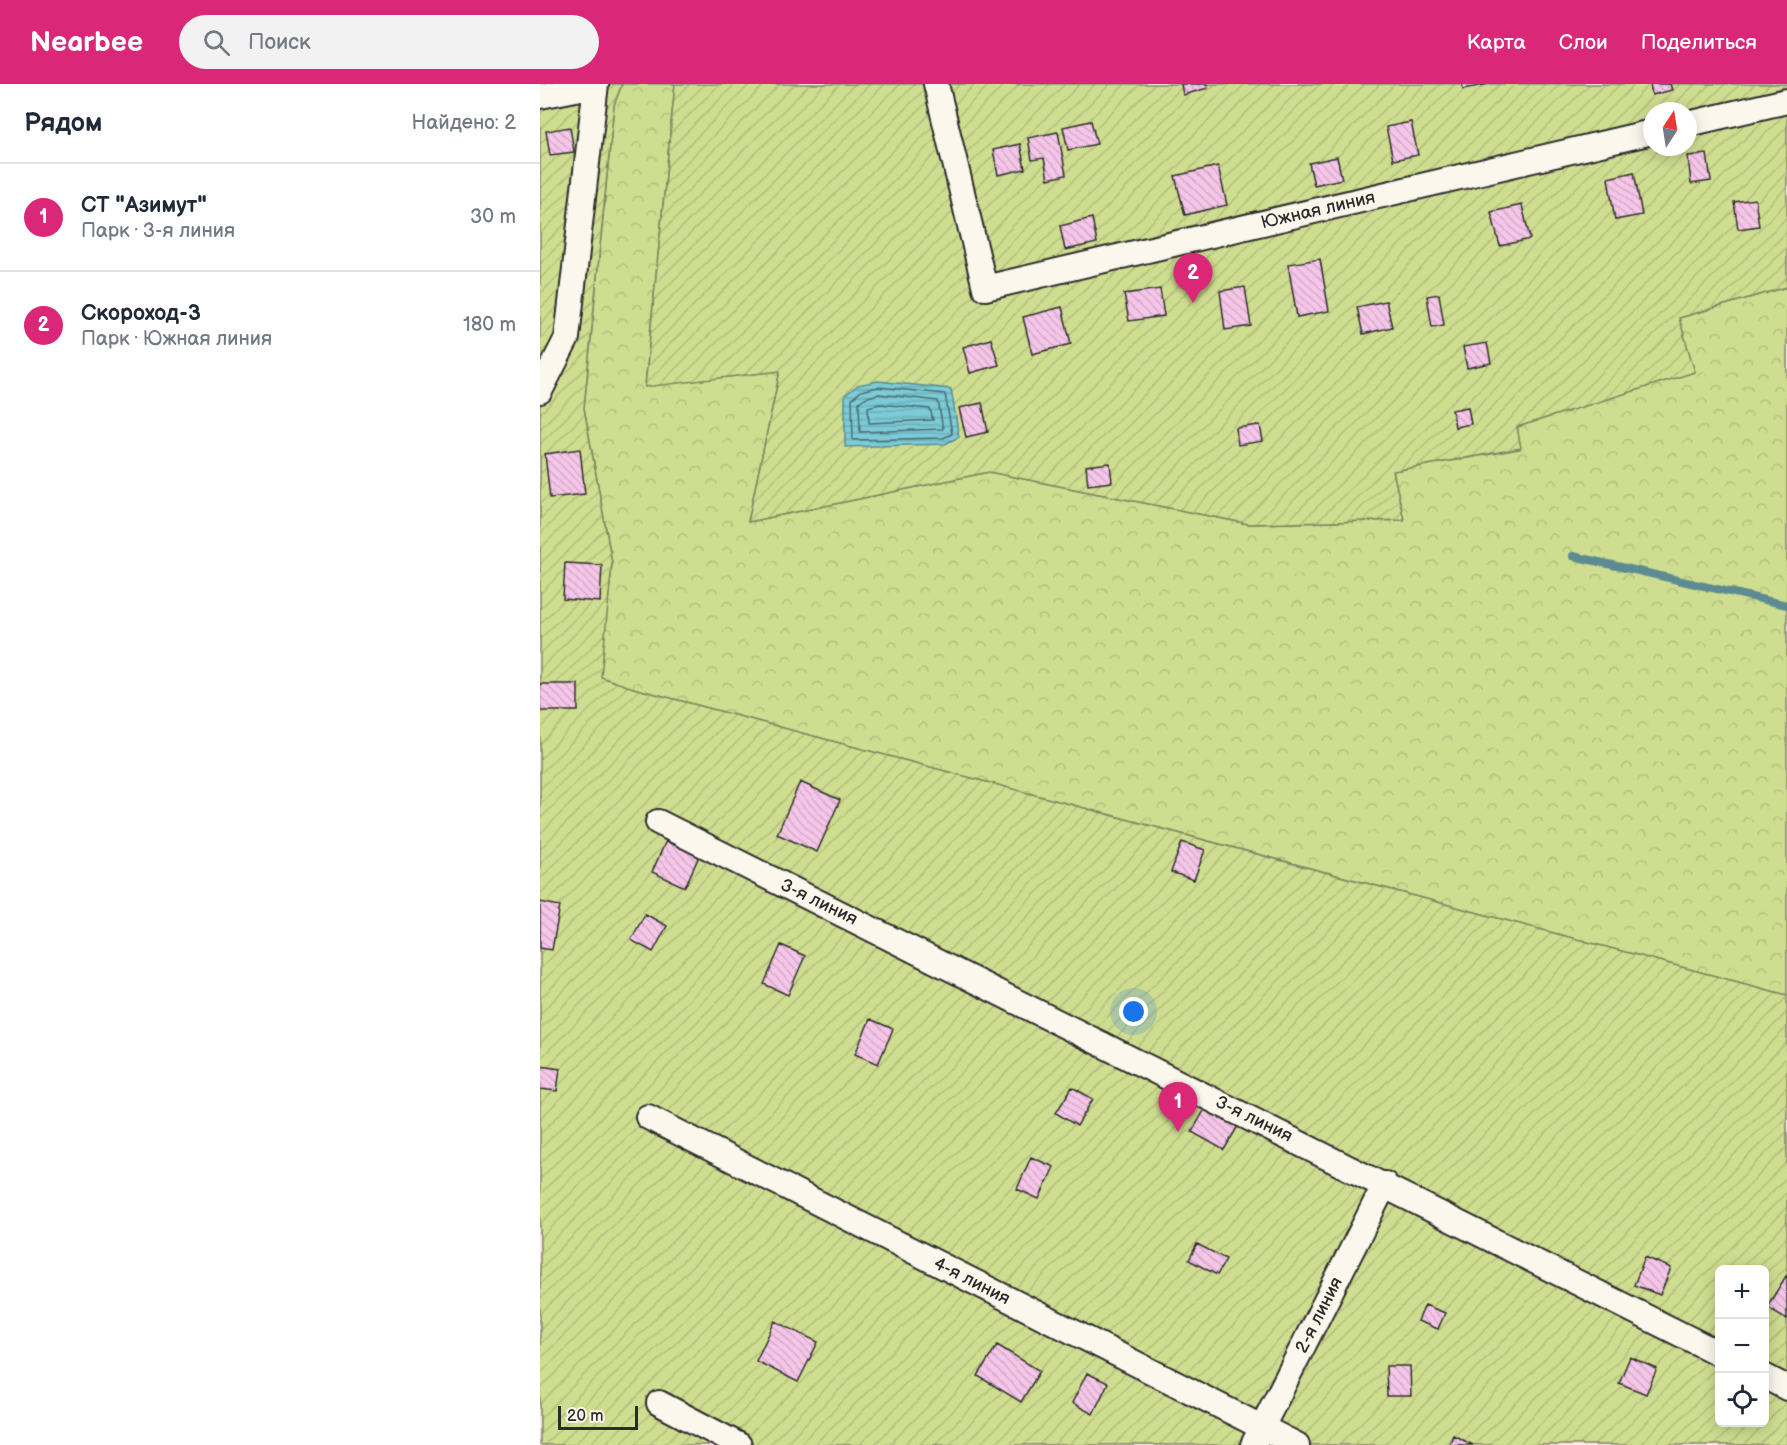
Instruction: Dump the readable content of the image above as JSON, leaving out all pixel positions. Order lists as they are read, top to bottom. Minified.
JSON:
{"streets":{"street":["Южная линия","3-я линия","4-я линия","2-я линия"]},"crossings":[["3-я линия","2-я линия"],["4-я линия","2-я линия"]],"scale_bar":"20 m","north":"top","page":{"header":"Nearbee","search":"Поиск","nav":["Карта","Слои","Поделиться"],"heading":["Рядом","Найдено: 2"],"list":[{"mark":"1","name":"СТ \"Азимут\"","note":"Парк · 3-я линия","value":"30 m"},{"mark":"2","name":"Скороход-3","note":"Парк · Южная линия","value":"180 m"}],"pins":["2","1"],"map_buttons":["+","−"],"scale":"20 m"}}
